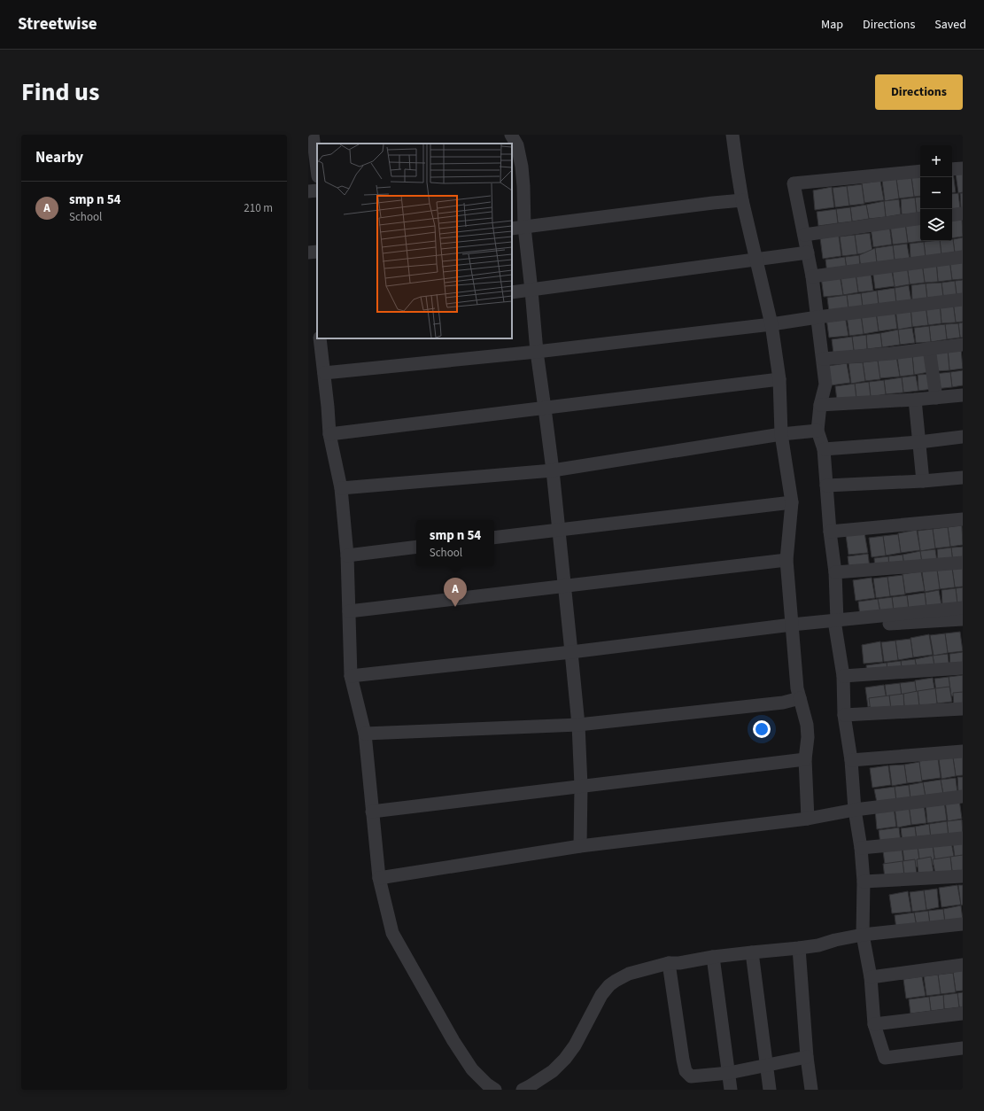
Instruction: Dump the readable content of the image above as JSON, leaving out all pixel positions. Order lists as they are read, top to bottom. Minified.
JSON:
{"page":{"header":"Streetwise","nav":["Map","Directions","Saved"],"title":"Find us","buttons":"Directions","heading":"Nearby","map_buttons":["+","−"],"list":[{"mark":"A","name":"smp n 54","note":"School","value":"210 m"}],"popup":["smp n 54","School"],"pins":"A"}}
